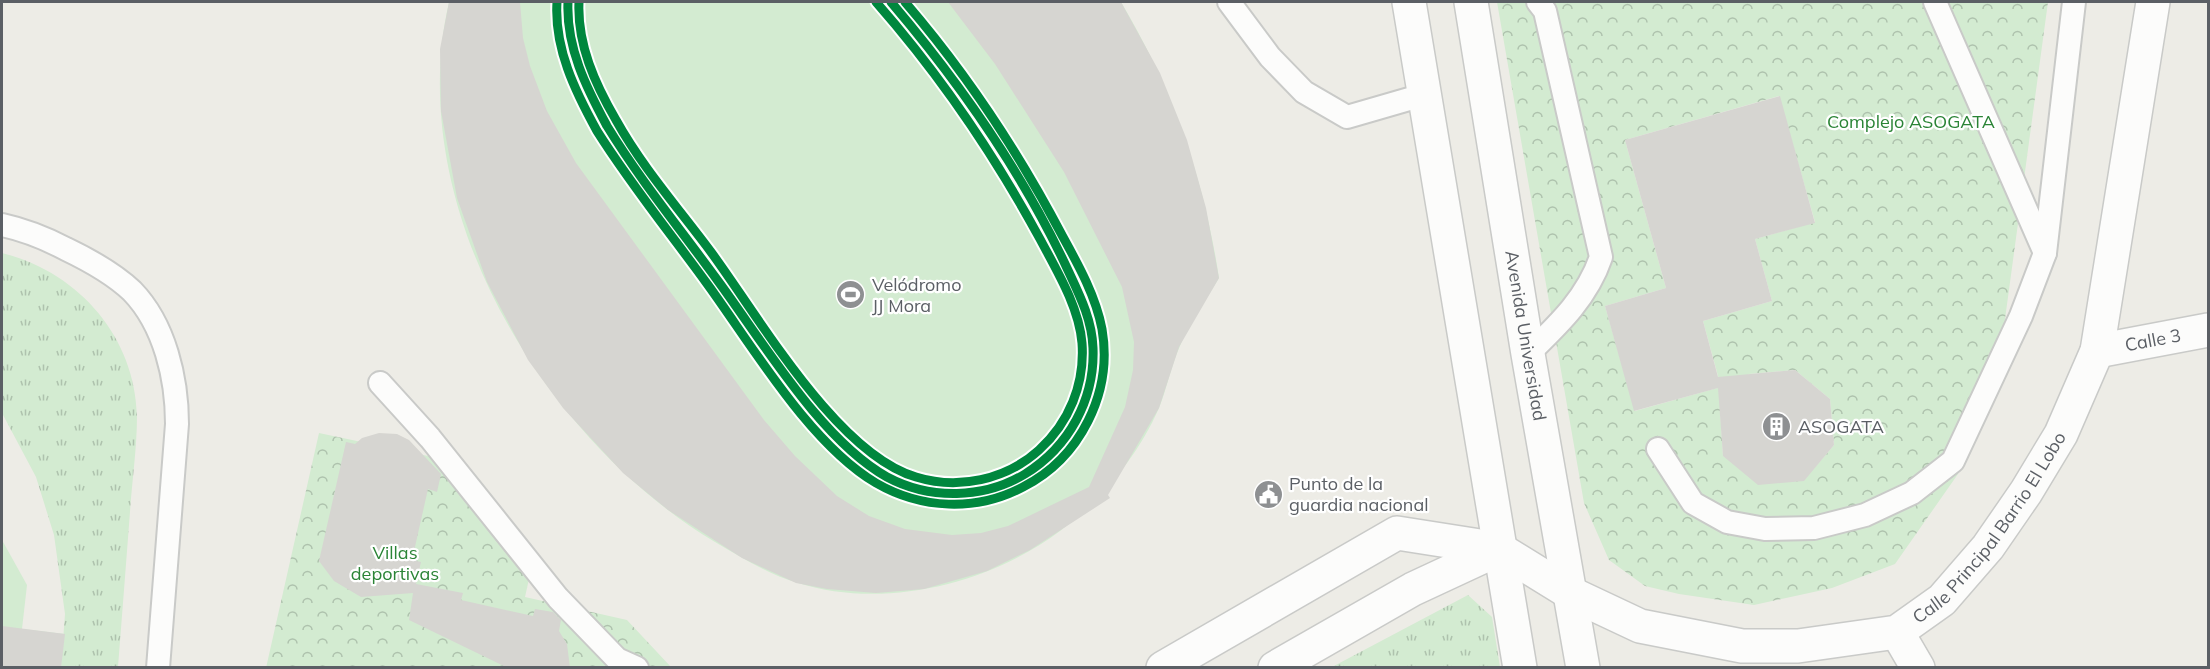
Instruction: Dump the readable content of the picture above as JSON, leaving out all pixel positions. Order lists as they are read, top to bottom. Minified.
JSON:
{"streets":{"street":["Avenida Universidad","Calle 3","Calle Principal Barrio El Lobo"]},"crossings":[["Avenida Universidad","Calle Principal Barrio El Lobo"],["Calle 3","Calle Principal Barrio El Lobo"]],"parks":["Complejo ASOGATA","Villas deportivas"],"places":{"sports":["Velódromo JJ Mora"],"building":["ASOGATA"],"public building":["Punto de la guardia nacional"]}}
